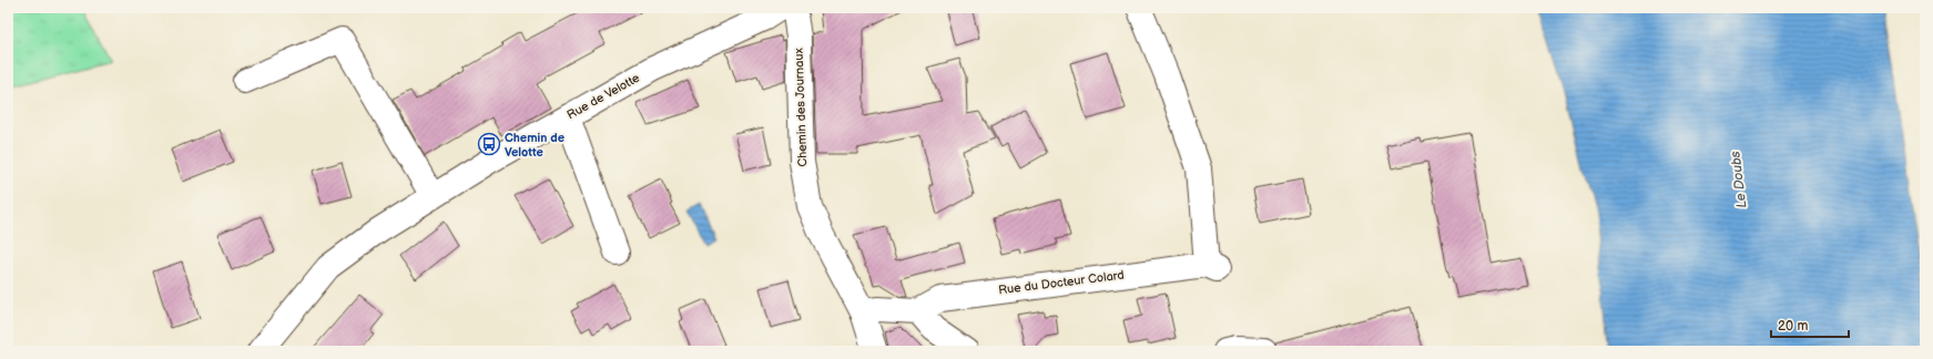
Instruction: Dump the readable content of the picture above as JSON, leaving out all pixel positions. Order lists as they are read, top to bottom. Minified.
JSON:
{"streets":{"street":["Rue de Velotte","Chemin des Journaux","Rue du Docteur Colard"]},"crossings":[["Chemin des Journaux","Rue du Docteur Colard"]],"water":["Le Doubs"],"places":{"bus stop":["Chemin de Velotte"]},"scale_bar":"20 m"}
